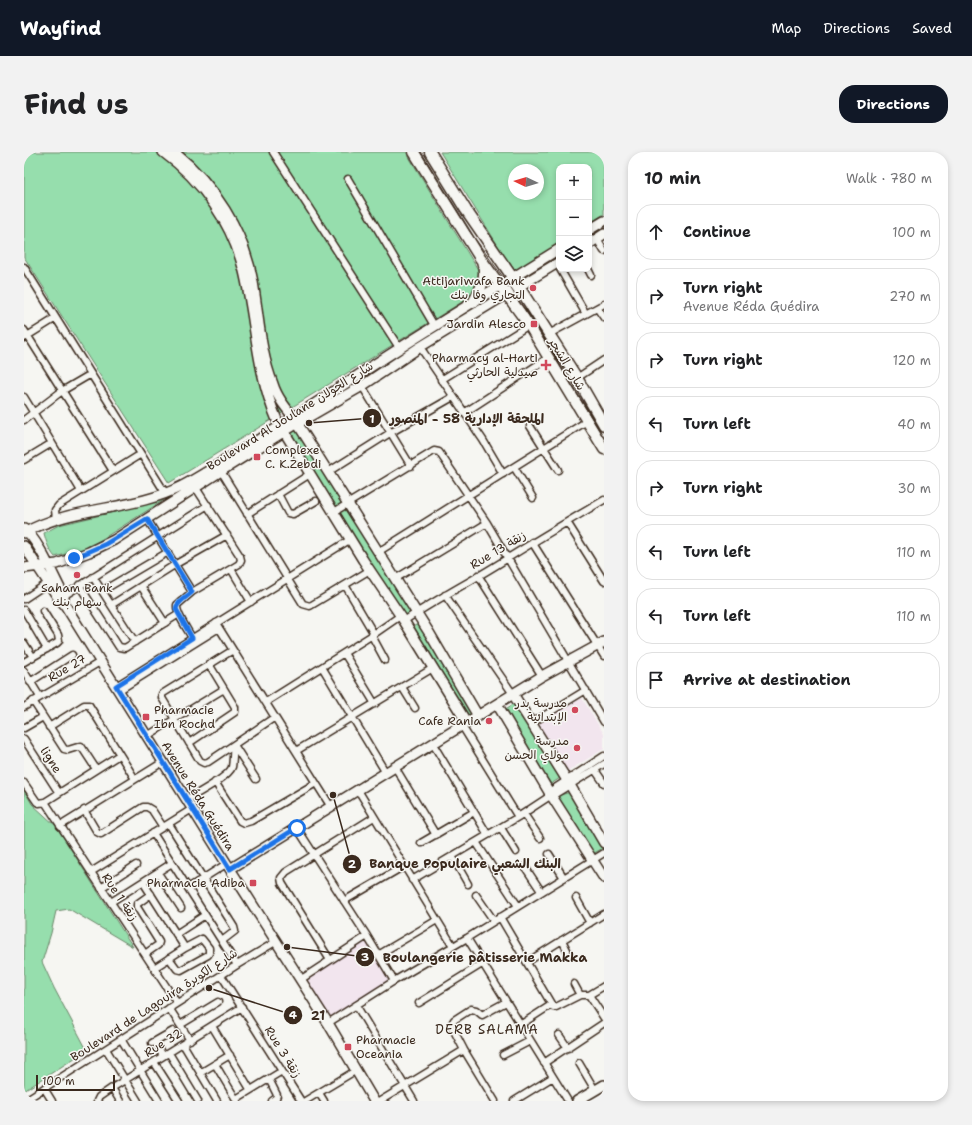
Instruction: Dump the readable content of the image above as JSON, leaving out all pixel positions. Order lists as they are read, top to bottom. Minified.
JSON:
{"streets":{"main road":["شارع الشجر"],"street":["Boulevard Al Joulane شارع الجولان","Rue 13 زنقة","Rue 27","ligne","Avenue Réda Guédira","Rue 1 زنقة","Boulevard de Lagouira شارع الكويرة","Rue 32","Rue 3 زنقة"]},"crossings":[["شارع الشجر","Boulevard Al Joulane شارع الجولان"],["Boulevard Al Joulane شارع الجولان","Avenue Réda Guédira"],["Rue 27","Avenue Réda Guédira"],["Avenue Réda Guédira","Boulevard de Lagouira شارع الكويرة"],["Rue 1 زنقة","Boulevard de Lagouira شارع الكويرة"],["Boulevard de Lagouira شارع الكويرة","Rue 3 زنقة"],["Rue 32","Rue 3 زنقة"]],"districts":["DERB SALAMA"],"places":{"other":["Attijariwafa Bank التجاري وفا بنك","الملحقة الإدارية 58 - المنصور","Saham Bank سهام بنك","مدرسة بدر الإبتدائية","Cafe Rania","مدرسة مولاي الحسن","Banque Populaire البنك الشعبي","Boulangerie pâtisserie Makka","21"],"transit":["Jardin Alesco","Complexe C. K.Zebdi","Pharmacie Ibn Rochd","Pharmacie Adiba","Pharmacie Oceania"],"health":["Pharmacy al-Harti صيدلية الحارثي"]},"scale_bar":"100 m","north":"left","page":{"header":"Wayfind","nav":["Map","Directions","Saved"],"title":"Find us","buttons":"Directions","heading":["10 min","Walk · 780 m"],"map_buttons":["+","−"],"list":[["Continue","100 m"],["Turn right","Avenue Réda Guédira","270 m"],["Turn right","120 m"],["Turn left","40 m"],["Turn right","30 m"],["Turn left","110 m"],["Turn left","110 m"],"Arrive at destination"],"scale":"100 m"}}
